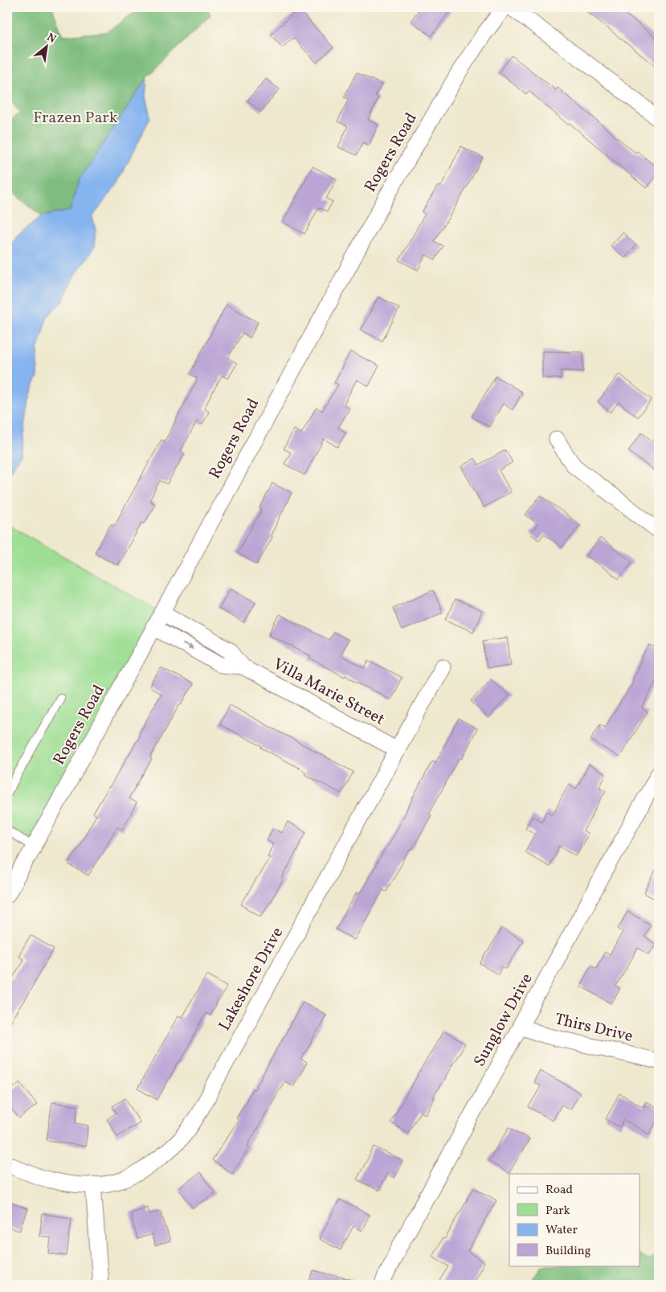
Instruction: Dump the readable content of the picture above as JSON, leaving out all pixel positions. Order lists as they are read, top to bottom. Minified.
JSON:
{"streets":{"street":["Rogers Road","Villa Marie Street","Lakeshore Drive","Sunglow Drive","Thirs Drive"]},"crossings":[["Rogers Road","Villa Marie Street"],["Villa Marie Street","Lakeshore Drive"],["Sunglow Drive","Thirs Drive"]],"parks":["Frazen Park"],"legend":["Road","Park","Water","Building"],"north":"top right"}
